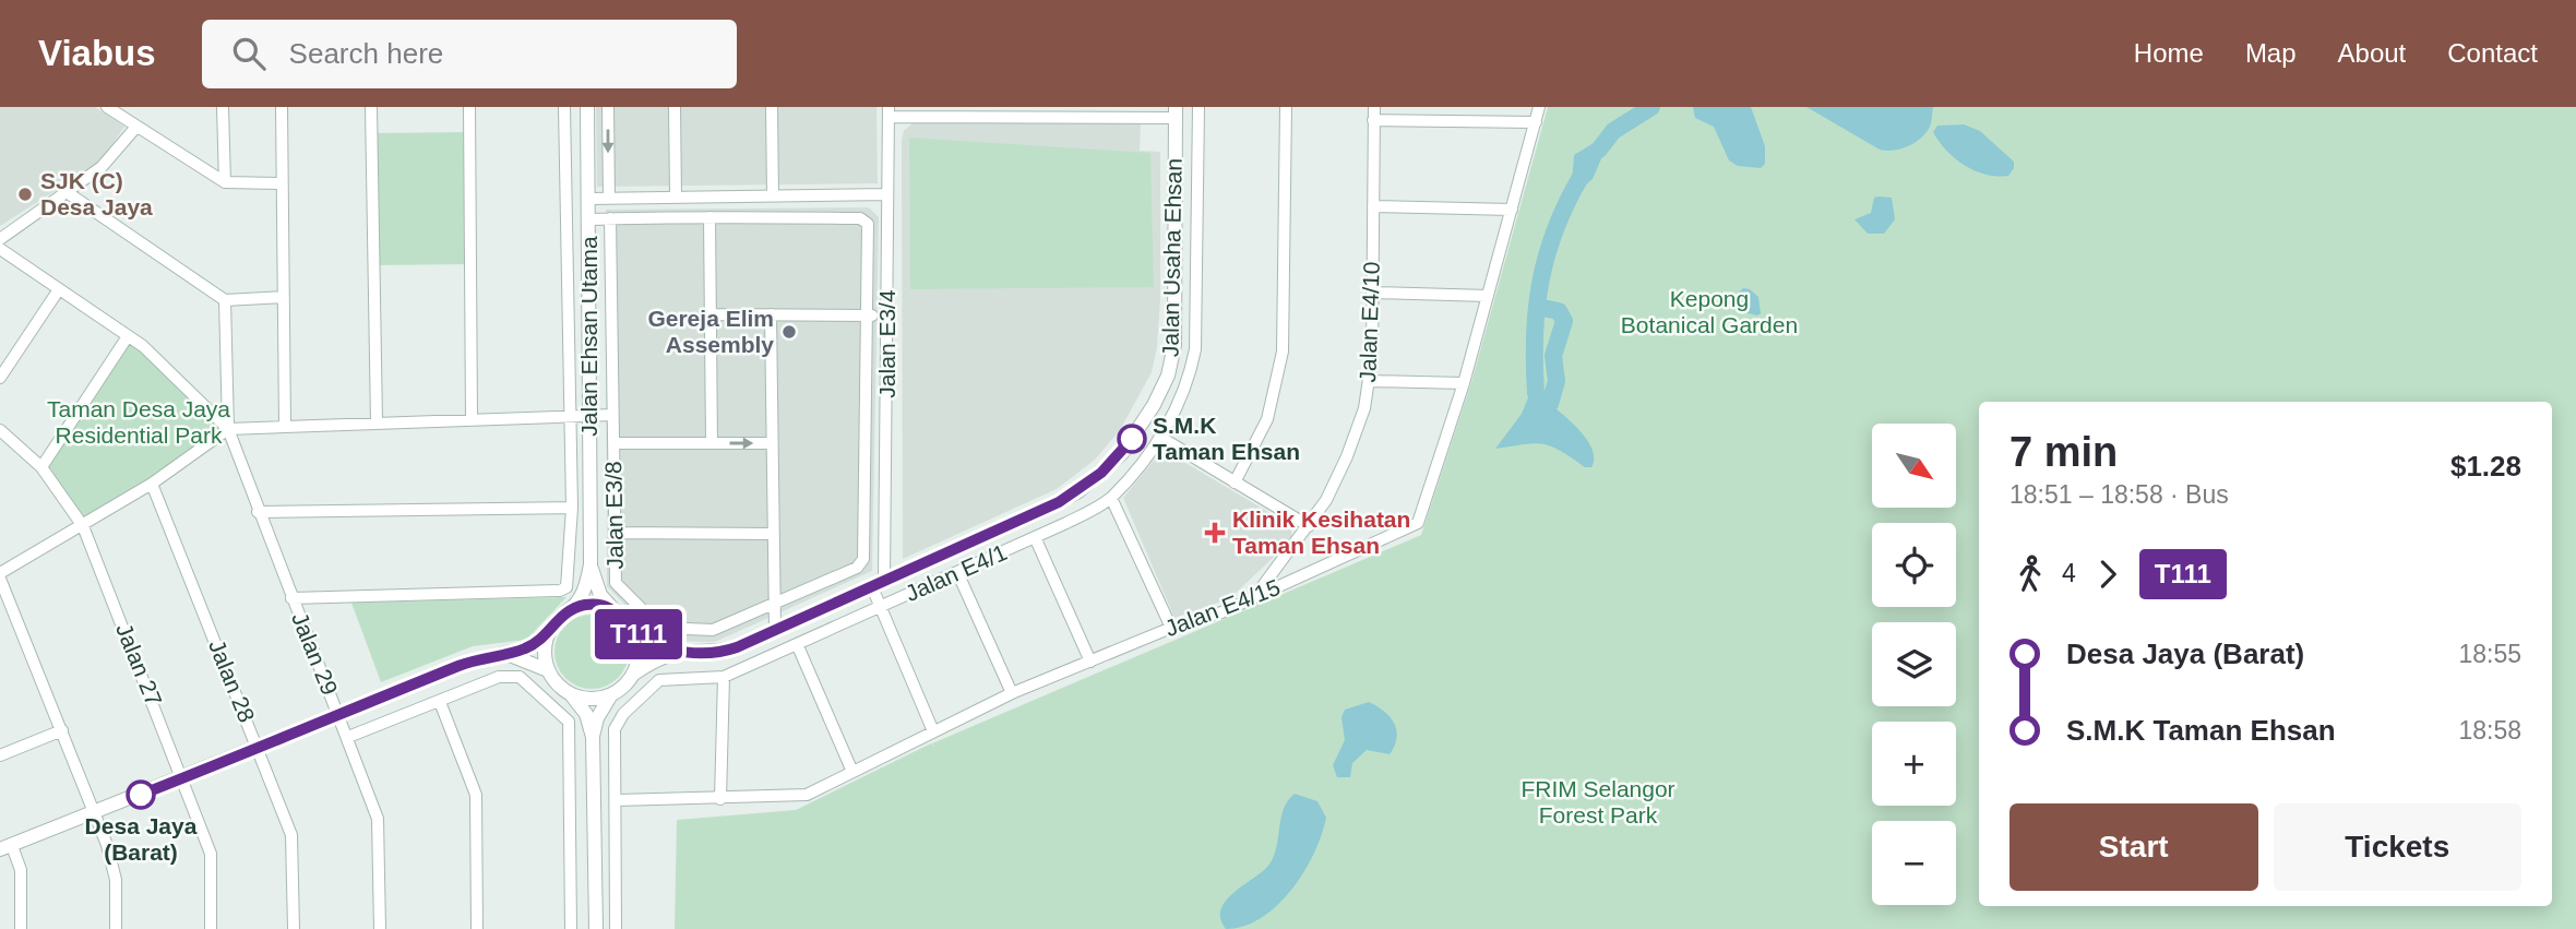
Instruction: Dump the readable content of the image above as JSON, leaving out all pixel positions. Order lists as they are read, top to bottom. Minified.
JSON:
{"streets":{"street":["Jalan Usaha Ehsan","Jalan E4/10","Jalan Ehsan Utama","Jalan E3/4","Jalan E3/8","Jalan E4/1","Jalan E4/15","Jalan 29","Jalan 27","Jalan 28"]},"crossings":[["Jalan Usaha Ehsan","Jalan Ehsan Utama"],["Jalan Usaha Ehsan","Jalan E3/4"],["Jalan E4/10","Jalan E4/15"],["Jalan E3/4","Jalan E4/1"],["Jalan E3/4","Jalan E4/15"],["Jalan E4/1","Jalan E4/15"]],"parks":["Kepong Botanical Garden","Taman Desa Jaya Residential Park","FRIM Selangor Forest Park"],"places":{"other":["SJK (C) Desa Jaya","Gereja Elim Assembly","S.M.K Taman Ehsan","Desa Jaya (Barat)"],"health":["Klinik Kesihatan Taman Ehsan"]},"lines":["bus line T111"],"north":"bottom right","page":{"header":"Viabus","search":"Search here","nav":["Home","Map","About","Contact"],"on_map":"T111","heading":["7 min","18:51 – 18:58 · Bus","$1.28"],"map_buttons":["+","−"],"legs":["4","T111"],"list":[{"name":"Desa Jaya (Barat)","value":"18:55"},{"name":"S.M.K Taman Ehsan","value":"18:58"}],"buttons":["Start","Tickets"]}}
